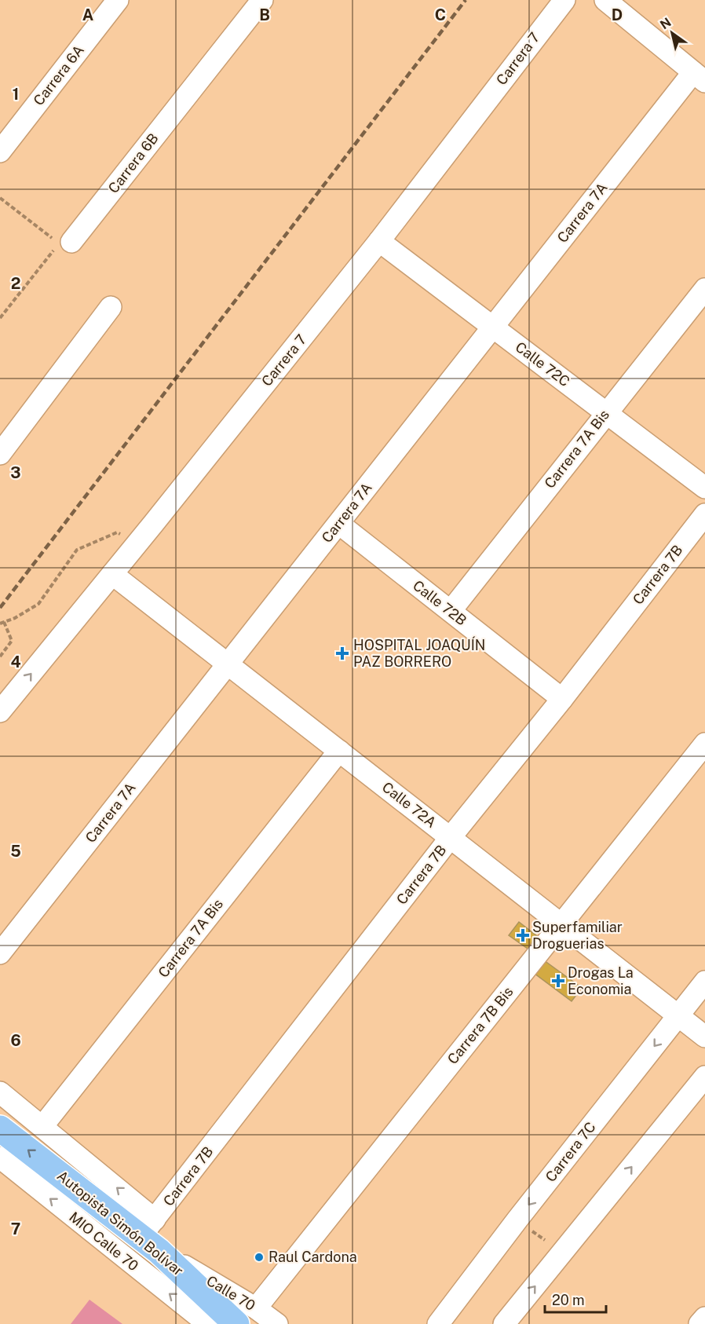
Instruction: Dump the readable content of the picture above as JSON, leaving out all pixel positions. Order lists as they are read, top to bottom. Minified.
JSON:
{"streets":{"highway":["Autopista Simón Bolívar"],"street":["Carrera 7","Carrera 6A","Carrera 6B","Carrera 7A","Calle 72C","Carrera 7A Bis","Carrera 7B","Calle 72B","Calle 72A","Carrera 7B Bis","Carrera 7C","MIO Calle 70","Calle 70"]},"crossings":[["Carrera 7","Calle 72C"],["Carrera 7","Calle 72A"],["Carrera 7A","Calle 72C"],["Carrera 7A","Calle 72B"],["Carrera 7A","Calle 72A"],["Calle 72C","Carrera 7A Bis"],["Carrera 7A Bis","Calle 72B"],["Carrera 7A Bis","Calle 72A"],["Carrera 7A Bis","Calle 70"],["Carrera 7B","Calle 72B"],["Carrera 7B","Calle 72A"],["Carrera 7B","Autopista Simón Bolívar"],["Carrera 7B","Calle 70"],["Calle 72A","Carrera 7B Bis"],["Calle 72A","Carrera 7C"],["Carrera 7B Bis","Calle 70"],["Autopista Simón Bolívar","Calle 70"]],"one_way":["Autopista Simón Bolívar","MIO Calle 70","Calle 70"],"places":{"health":["HOSPITAL JOAQUÍN PAZ BORRERO","Superfamiliar Droguerias","Drogas La Economia"],"other":["Raul Cardona"]},"scale_bar":"20 m","north":"top left","grid":{"columns":["A","B","C","D"],"rows":["1","2","3","4","5","6","7"]}}
